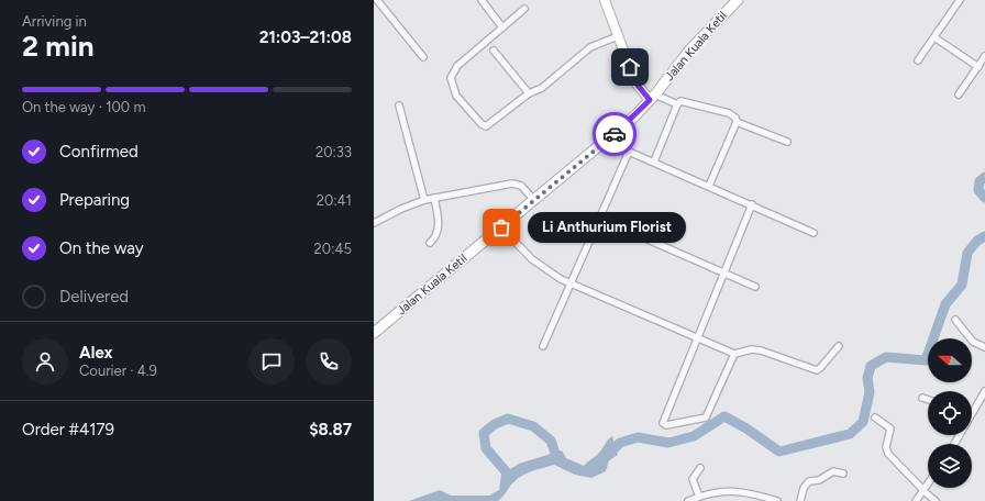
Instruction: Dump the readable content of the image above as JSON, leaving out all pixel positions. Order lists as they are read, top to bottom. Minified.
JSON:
{"streets":{"main road":["Jalan Kuala Ketil"]},"places":["Li Anthurium Florist"],"north":"left","page":{"heading":["2 min","Arriving in","21:03–21:08"],"panel":["Alex","Courier · 4.9","Order #4179","$8.87"],"bar":"On the way · 100 m","list":[["Confirmed","20:33"],["Preparing","20:41"],["On the way","20:45"],"Delivered"],"bubble":"Li Anthurium Florist"}}
